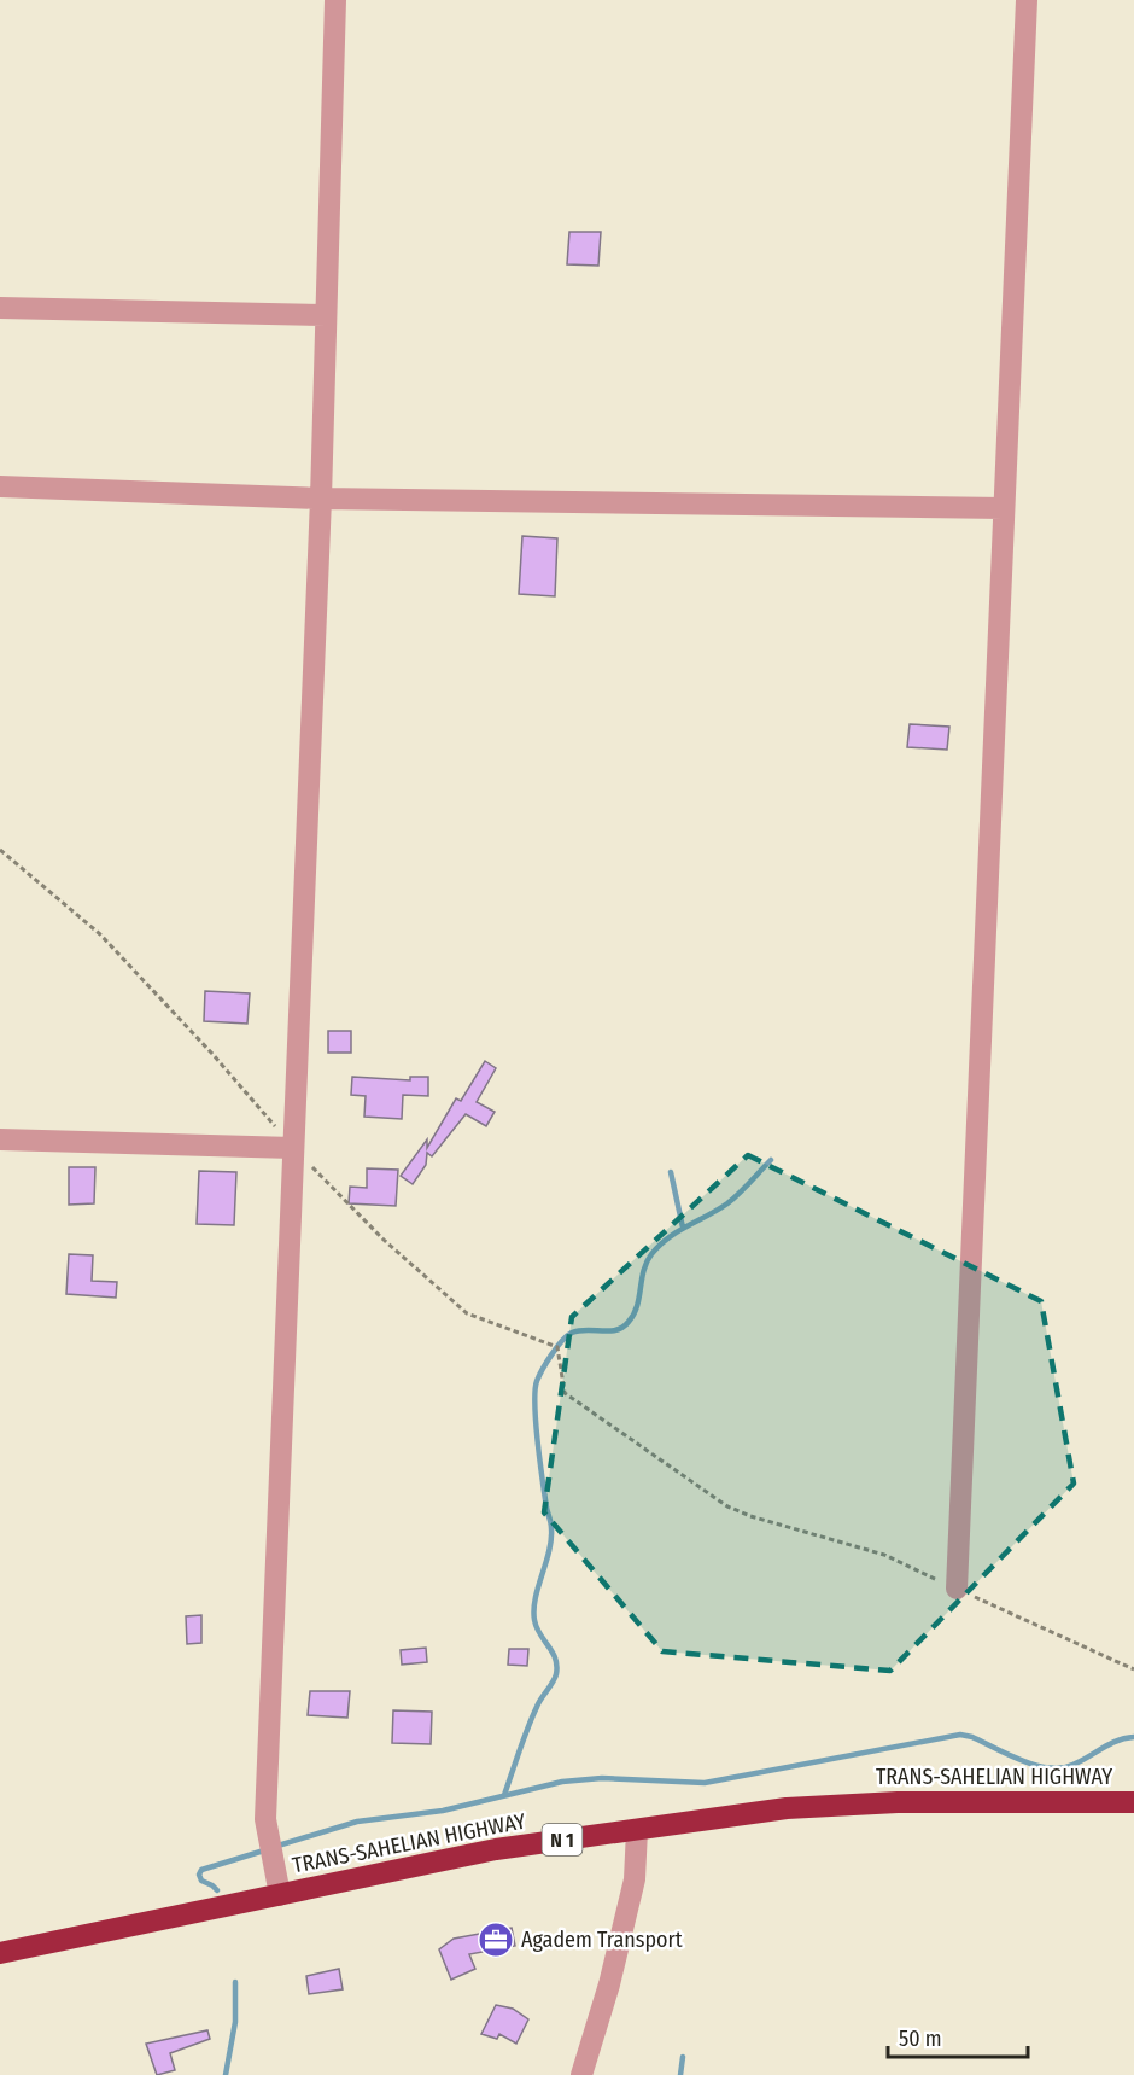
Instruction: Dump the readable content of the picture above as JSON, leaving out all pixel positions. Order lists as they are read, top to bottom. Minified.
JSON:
{"streets":{"highway":["TRANS-SAHELIAN HIGHWAY","N 1"]},"places":{"office":["Agadem Transport"]},"scale_bar":"50 m"}
